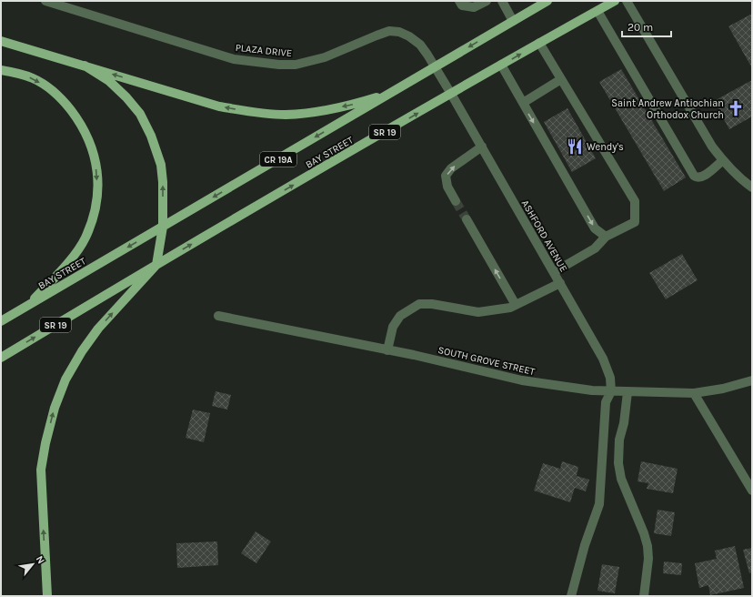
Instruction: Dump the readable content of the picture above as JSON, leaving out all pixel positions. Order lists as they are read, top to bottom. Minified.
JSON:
{"streets":{"main road":["SR 19","BAY STREET","CR 19A"],"street":["PLAZA DRIVE","ASHFORD AVENUE","SOUTH GROVE STREET"]},"crossings":[["PLAZA DRIVE","BAY STREET"],["PLAZA DRIVE","ASHFORD AVENUE"],["BAY STREET","ASHFORD AVENUE"],["ASHFORD AVENUE","SOUTH GROVE STREET"]],"places":{"church":["Saint Andrew Antiochian Orthodox Church"],"restaurant":["Wendy's"]},"scale_bar":"20 m","north":"top right"}
